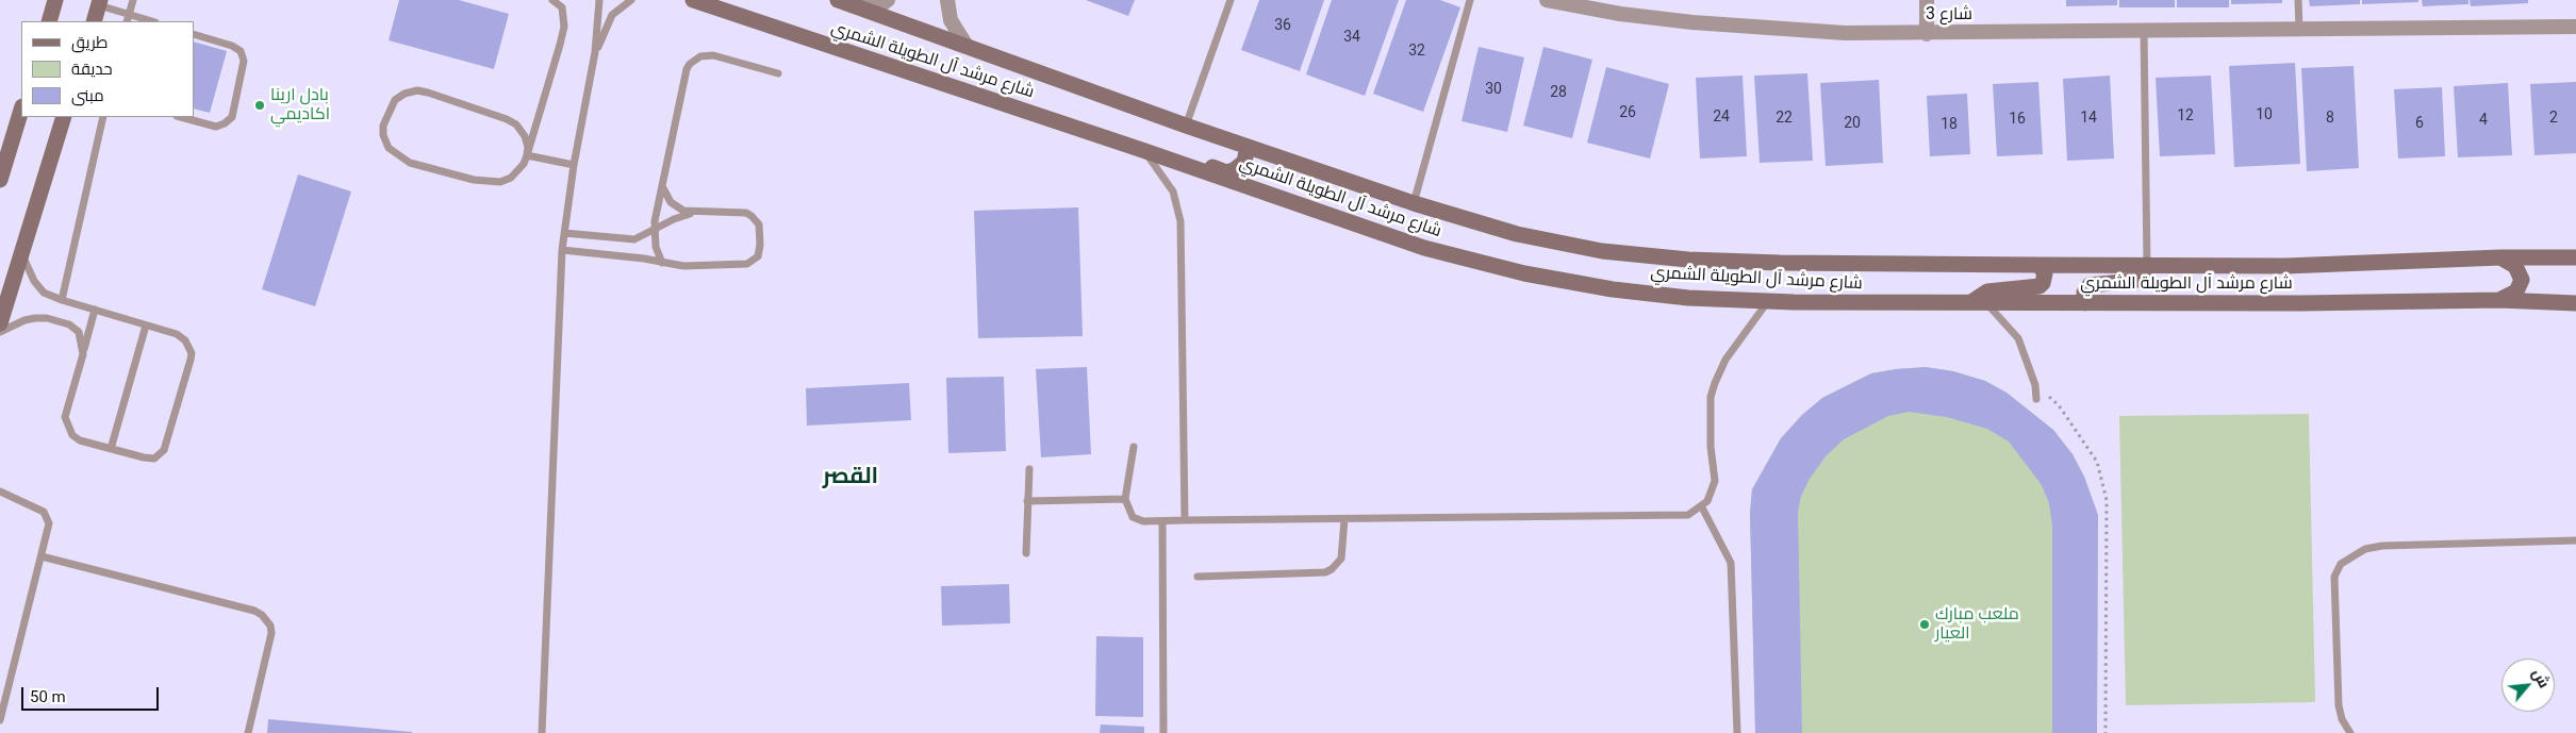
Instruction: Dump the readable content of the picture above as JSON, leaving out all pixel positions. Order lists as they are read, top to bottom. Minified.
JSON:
{"streets":{"main road":["شارع مرشد آل الطويلة الشمري"],"street":["شارع 3"]},"districts":["القصر"],"places":["بادل ارينا اكاديمي","ملعب مبارك العيار"],"house_numbers":["36","34","32","30","28","26","10","12","24","22","14","8","2","16","4","20","6","18"],"legend":["طريق","حديقة","مبنى"],"scale_bar":"50 m","north":"top right"}
